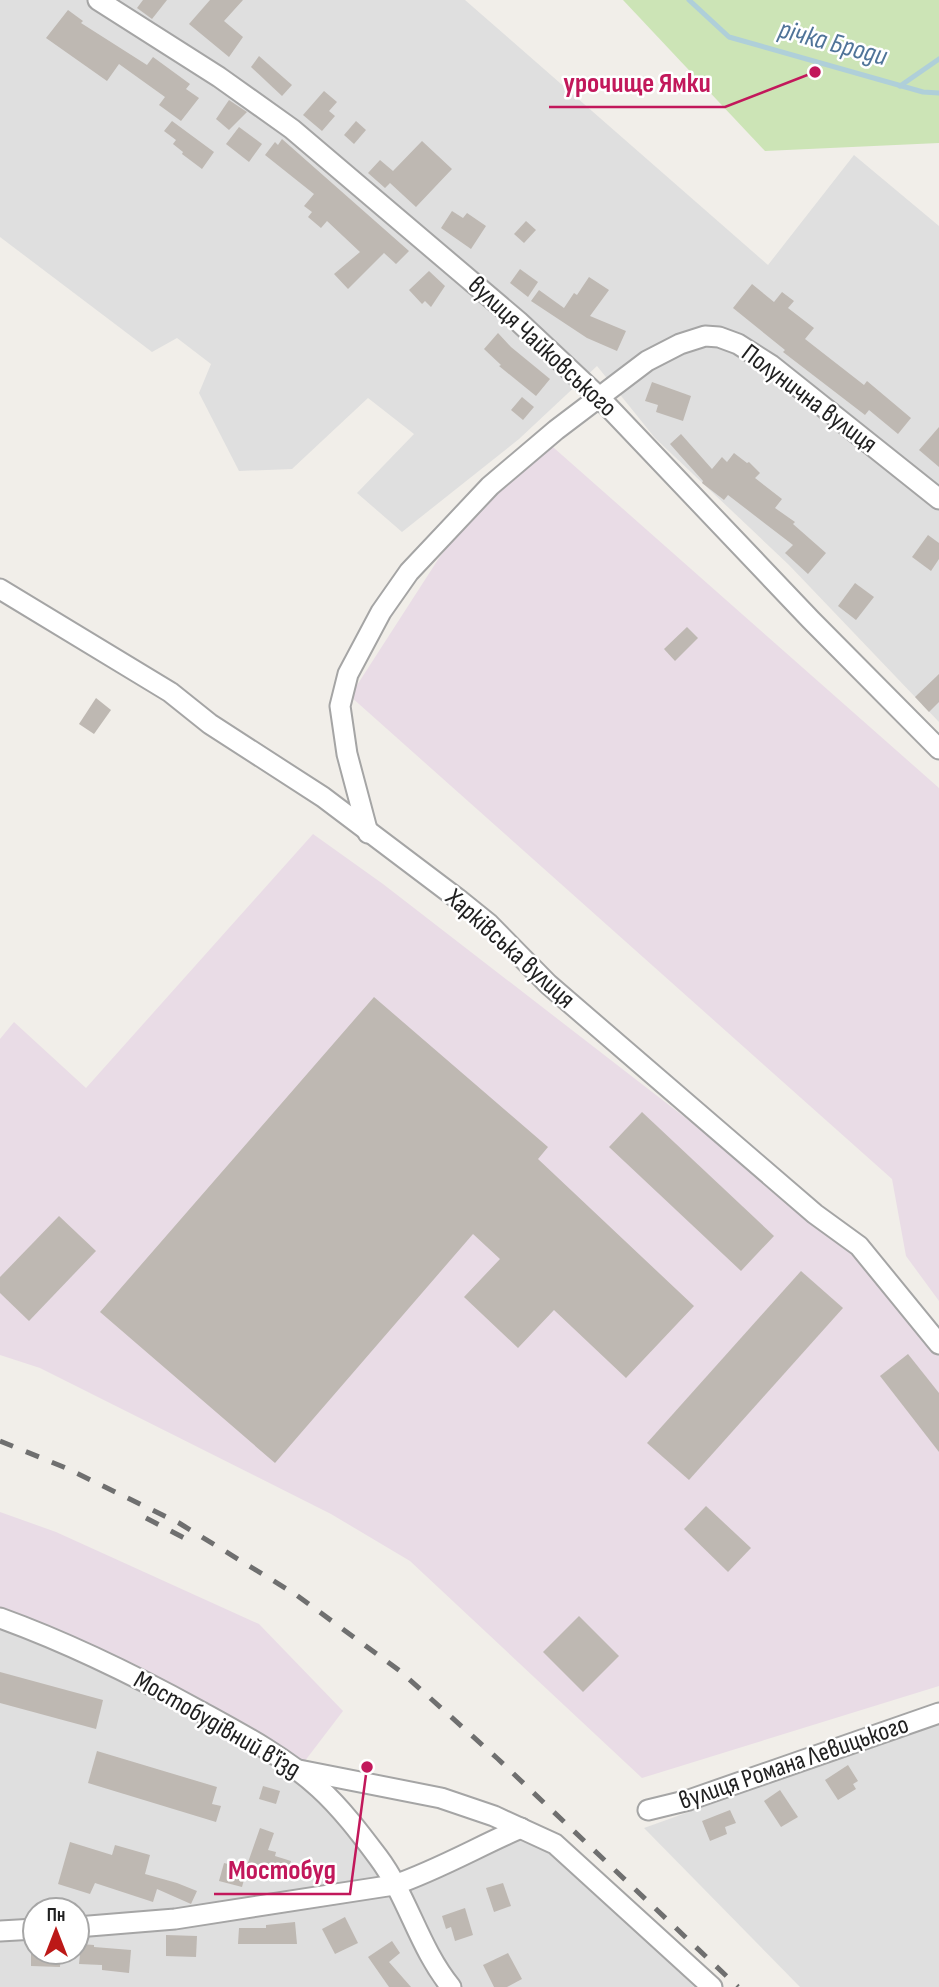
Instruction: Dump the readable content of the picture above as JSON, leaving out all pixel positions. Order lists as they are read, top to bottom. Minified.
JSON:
{"streets":{"street":["вулиця Чайковського","Полунична вулиця","Харківська вулиця","Мостобудівний в'їзд","вулиця Романа Левицького"]},"crossings":[["вулиця Чайковського","Полунична вулиця"],["Полунична вулиця","Харківська вулиця"]],"water":["річка Броди"],"places":["урочище Ямки","Мостобуд"],"north":"top"}
